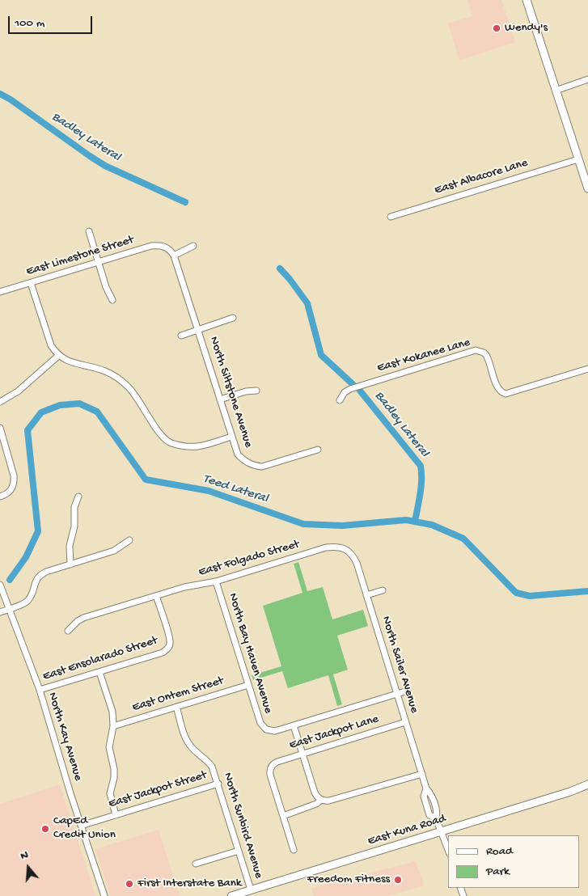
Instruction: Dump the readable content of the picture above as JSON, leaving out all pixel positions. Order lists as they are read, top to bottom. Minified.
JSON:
{"streets":{"main road":["East Kuna Road"],"street":["East Albacore Lane","East Limestone Street","East Kokanee Lane","North Siltstone Avenue","East Folgado Street","North Bay Haven Avenue","East Ensolarado Street","North Sailer Avenue","East Ontem Street","East Jackpot Lane","North Kay Avenue","East Jackpot Street","North Sunbird Avenue"]},"crossings":[["East Limestone Street","North Siltstone Avenue"],["East Folgado Street","North Bay Haven Avenue"],["East Folgado Street","East Ensolarado Street"],["East Folgado Street","North Sailer Avenue"],["North Bay Haven Avenue","East Ontem Street"],["East Ensolarado Street","North Kay Avenue"],["North Sailer Avenue","East Jackpot Lane"],["North Sailer Avenue","East Kuna Road"],["East Ontem Street","North Sunbird Avenue"],["North Kay Avenue","East Jackpot Street"],["East Jackpot Street","North Sunbird Avenue"],["North Sunbird Avenue","East Kuna Road"]],"water":["Badley Lateral","Teed Lateral"],"places":["Wendy's","CapEd Credit Union","Freedom Fitness","First Interstate Bank"],"legend":["Road","Park"],"scale_bar":"100 m","north":"top"}
